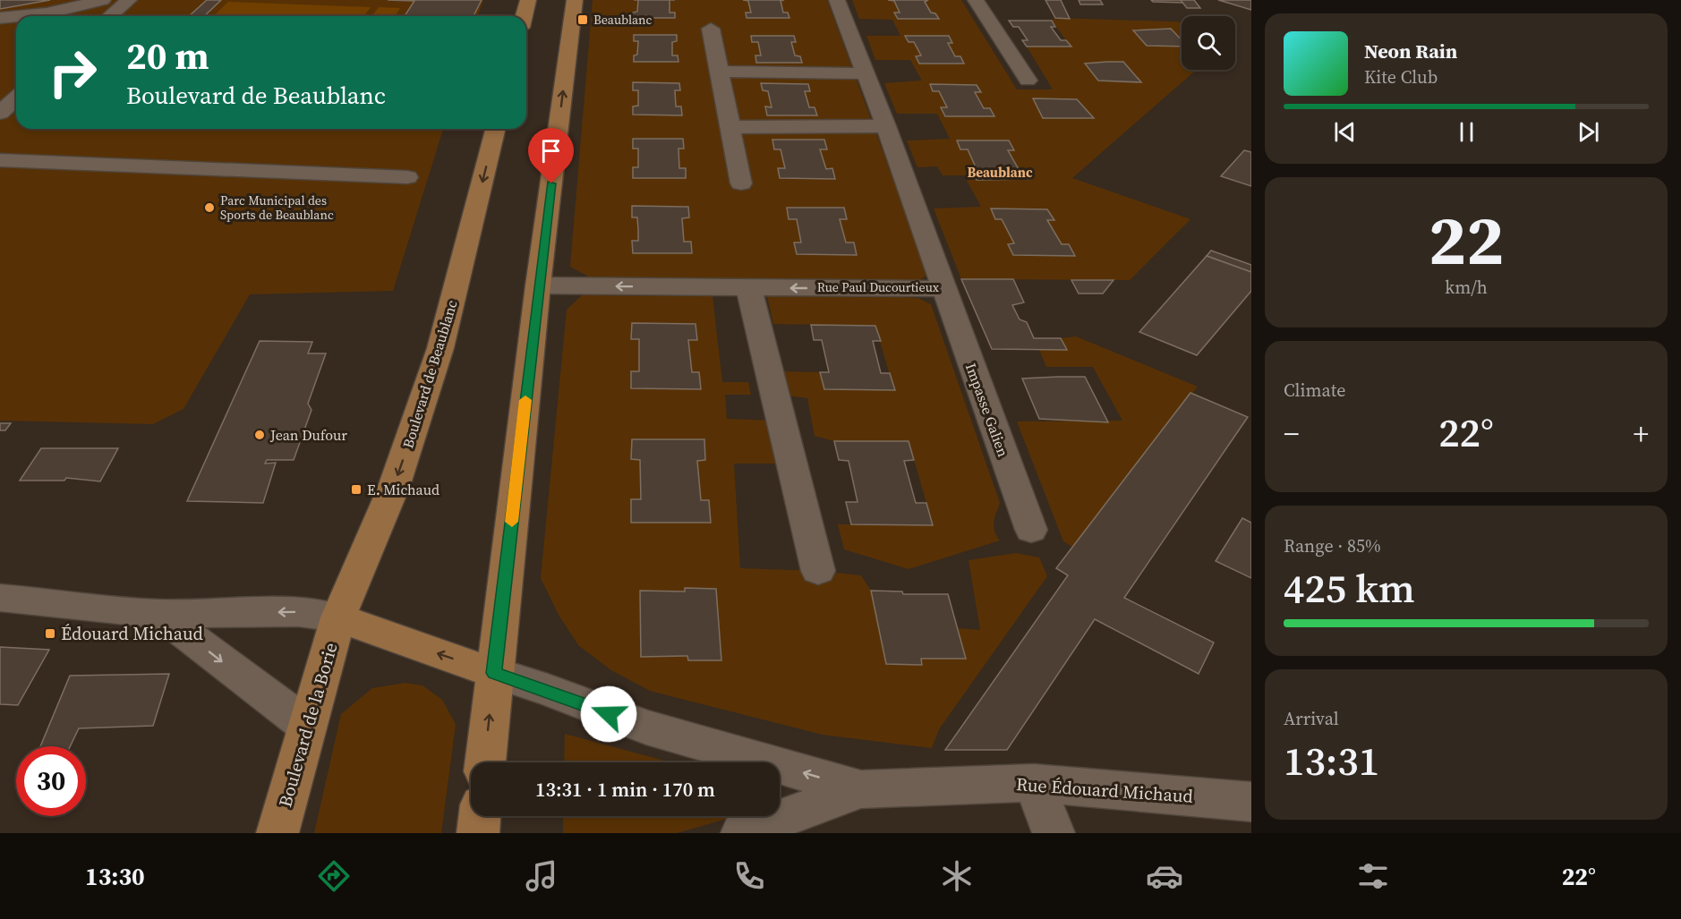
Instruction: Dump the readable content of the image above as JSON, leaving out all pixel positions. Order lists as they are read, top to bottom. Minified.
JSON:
{"streets":{"main road":["Boulevard de Beaublanc","Boulevard de la Borie","Rue Édouard Michaud"],"street":["Rue Paul Ducourtieux","Impasse Galien"]},"crossings":[["Rue Paul Ducourtieux","Impasse Galien"],["Boulevard de Beaublanc","Boulevard de la Borie"],["Boulevard de Beaublanc","Rue Édouard Michaud"],["Boulevard de la Borie","Rue Édouard Michaud"]],"one_way":["Rue Édouard Michaud"],"districts":["Beaublanc"],"places":{"transit":["Beaublanc","E. Michaud","Édouard Michaud"],"other":["Parc Municipal des Sports de Beaublanc","Jean Dufour"]},"page":{"turn":["20 m","Boulevard de Beaublanc"],"song":["Neon Rain","Kite Club"],"tile":[["22","km/h"],"Climate",["Range · 85%","425 km"],["Arrival","13:31"]],"heat":["−","22°","+"],"limit":"30","trip":"13:31 · 1 min · 170 m","tabs":["13:30","22°"]}}
